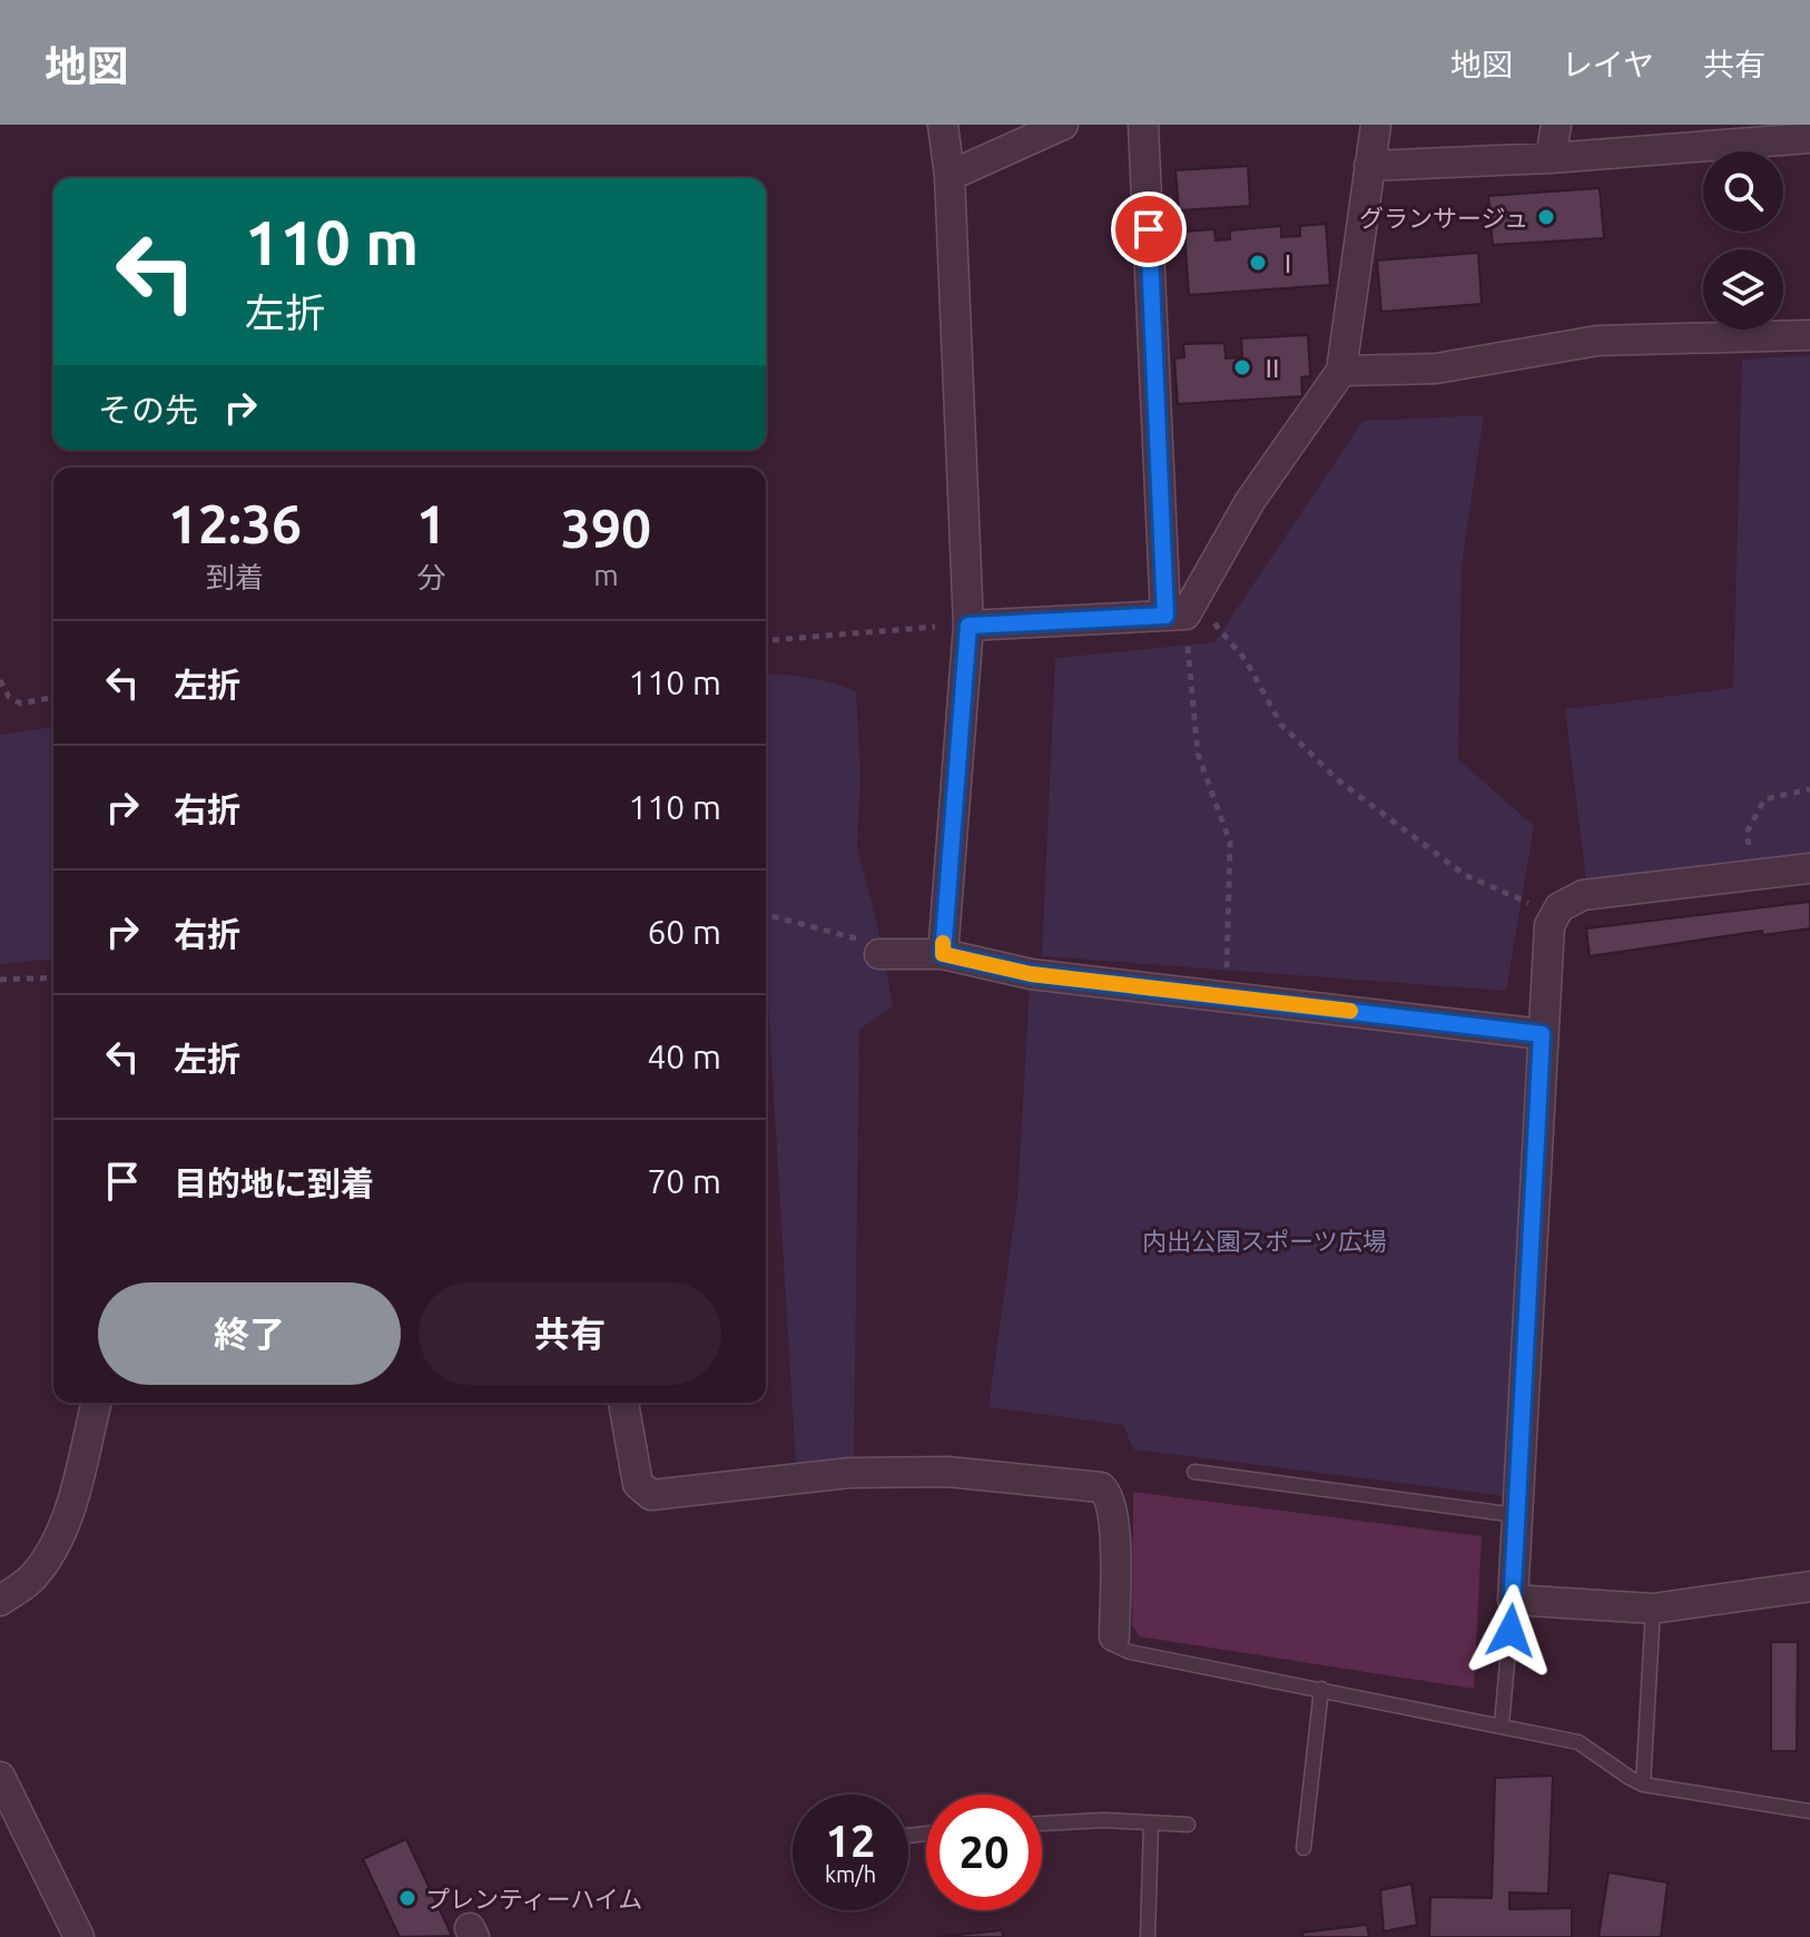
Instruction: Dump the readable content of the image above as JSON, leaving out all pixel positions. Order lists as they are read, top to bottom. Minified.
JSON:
{"parks":["内出公園スポーツ広場"],"places":["グランサージュ","Ⅰ","Ⅱ","プレンティーハイム"],"page":{"header":"地図","nav":["地図","レイヤ","共有"],"turn":["110 m","左折"],"then":"その先","eta":["12:36","到着","1","分","390","m"],"list":[{"name":"左折","value":"110 m"},{"name":"右折","value":"110 m"},{"name":"右折","value":"60 m"},{"name":"左折","value":"40 m"},{"name":"目的地に到着","value":"70 m"}],"buttons":["終了","共有"],"speed":"12 km/h","limit":"20"}}
